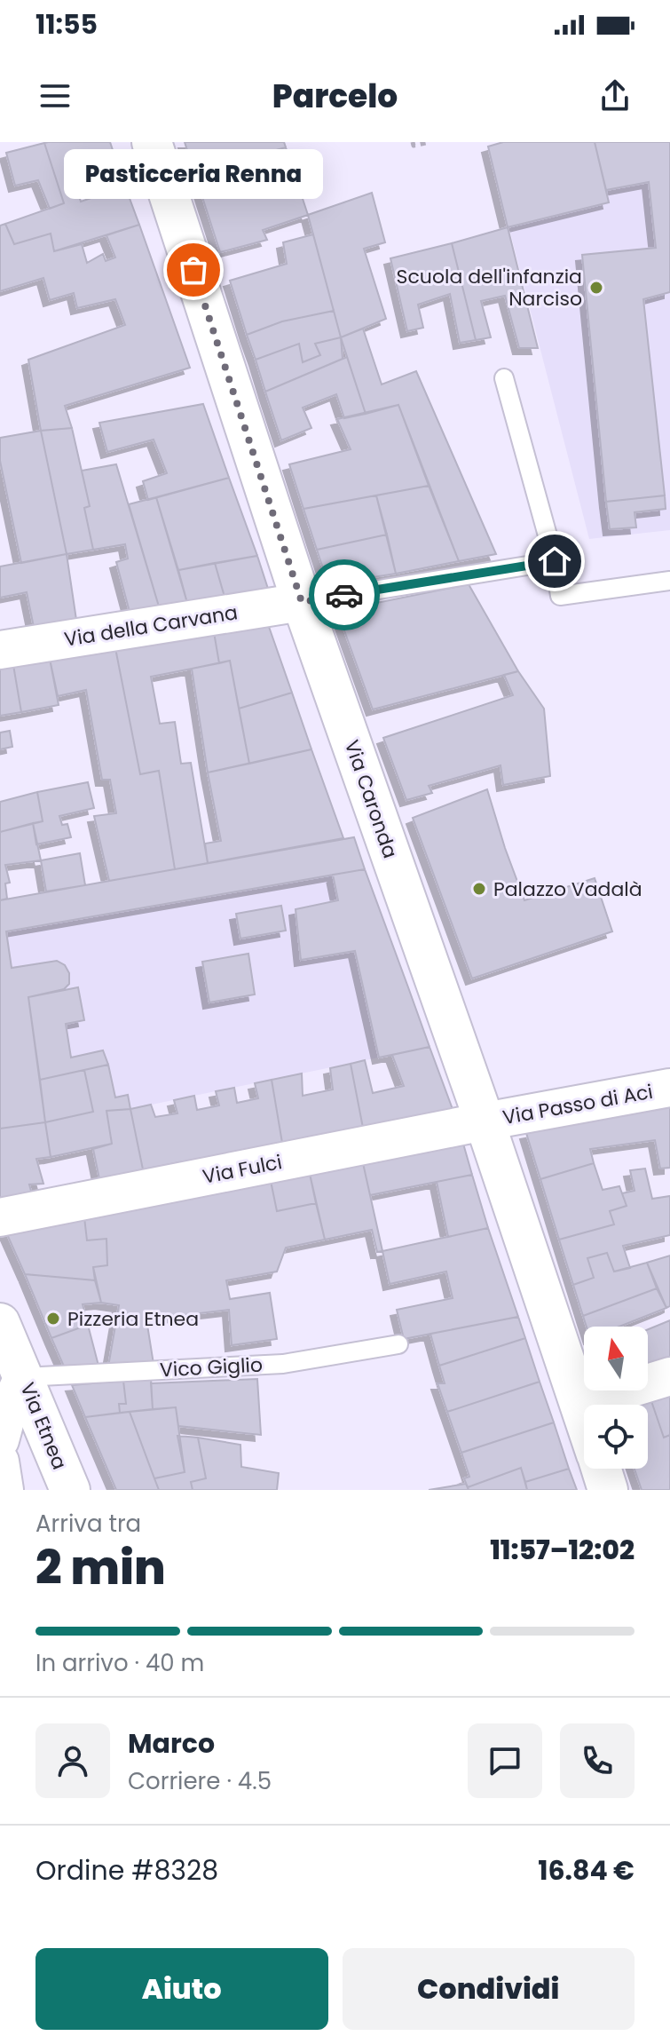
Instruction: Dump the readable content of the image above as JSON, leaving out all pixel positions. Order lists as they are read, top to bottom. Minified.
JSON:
{"streets":{"main road":["Via Caronda","Via Etnea"],"street":["Via della Carvana","Via Passo di Aci","Via Fulci"],"lane":["Vico Giglio"]},"crossings":[["Via della Carvana","Via Caronda"],["Via Caronda","Via Passo di Aci"],["Via Caronda","Via Fulci"],["Via Passo di Aci","Via Fulci"],["Vico Giglio","Via Etnea"]],"places":["Pasticceria Renna","Scuola dell'infanzia Narciso","Palazzo Vadalà","Pizzeria Etnea"],"north":"top","page":{"status":"11:55","header":"Parcelo","bubble":"Pasticceria Renna","heading":["2 min","Arriva tra","11:57–12:02"],"panel":["Marco","Corriere · 4.5","Ordine #8328","16.84 €"],"bar":"In arrivo · 40 m","buttons":["Aiuto","Condividi"]}}
